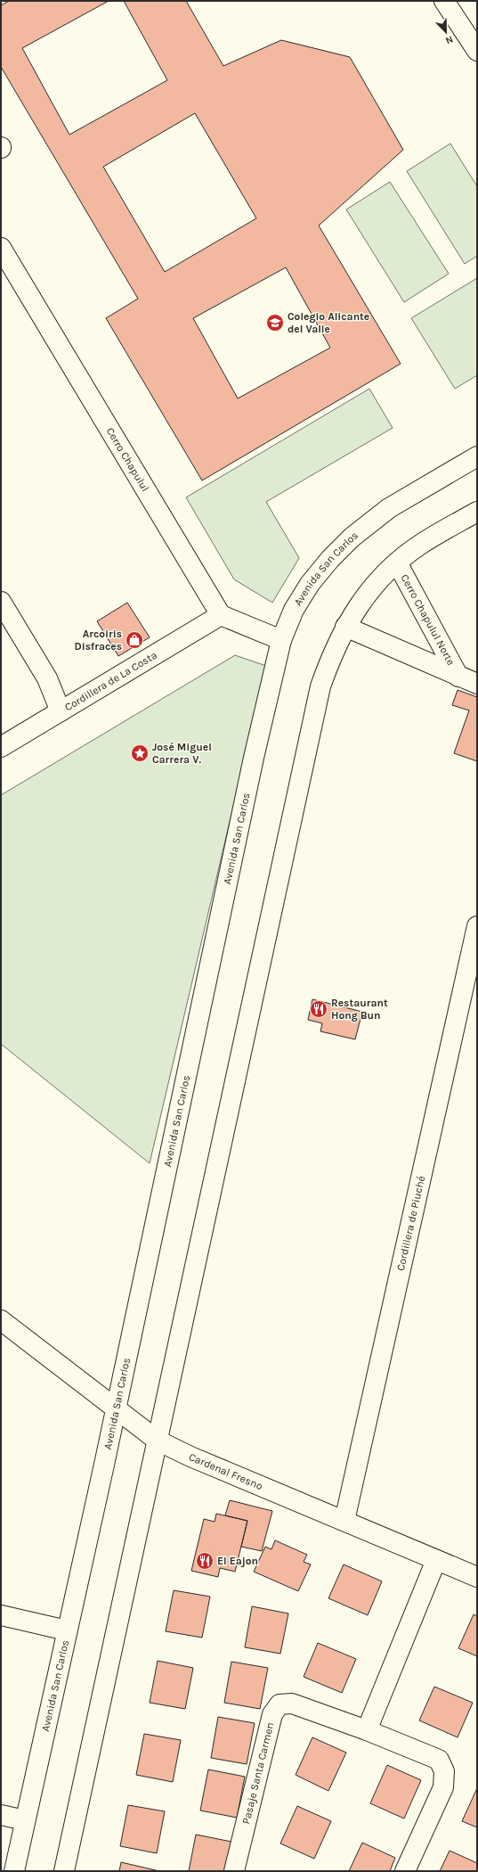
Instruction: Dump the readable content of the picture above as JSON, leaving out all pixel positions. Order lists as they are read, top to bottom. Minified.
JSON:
{"streets":{"street":["Cerro Chapulul","Avenida San Carlos","Cerro Chapulul Norte","Cordillera de La Costa","Cordillera de Piuché","Cardenal Fresno","Pasaje Santa Carmen"]},"crossings":[["Cerro Chapulul","Cordillera de La Costa"],["Avenida San Carlos","Cardenal Fresno"],["Cordillera de Piuché","Cardenal Fresno"]],"places":{"school or university":["Colegio Alicante del Valle"],"shop":["Arcoiris Disfraces"],"place":["José Miguel Carrera V."],"restaurant":["Restaurant Hong Bun","El Eajon"]},"north":"bottom right"}
